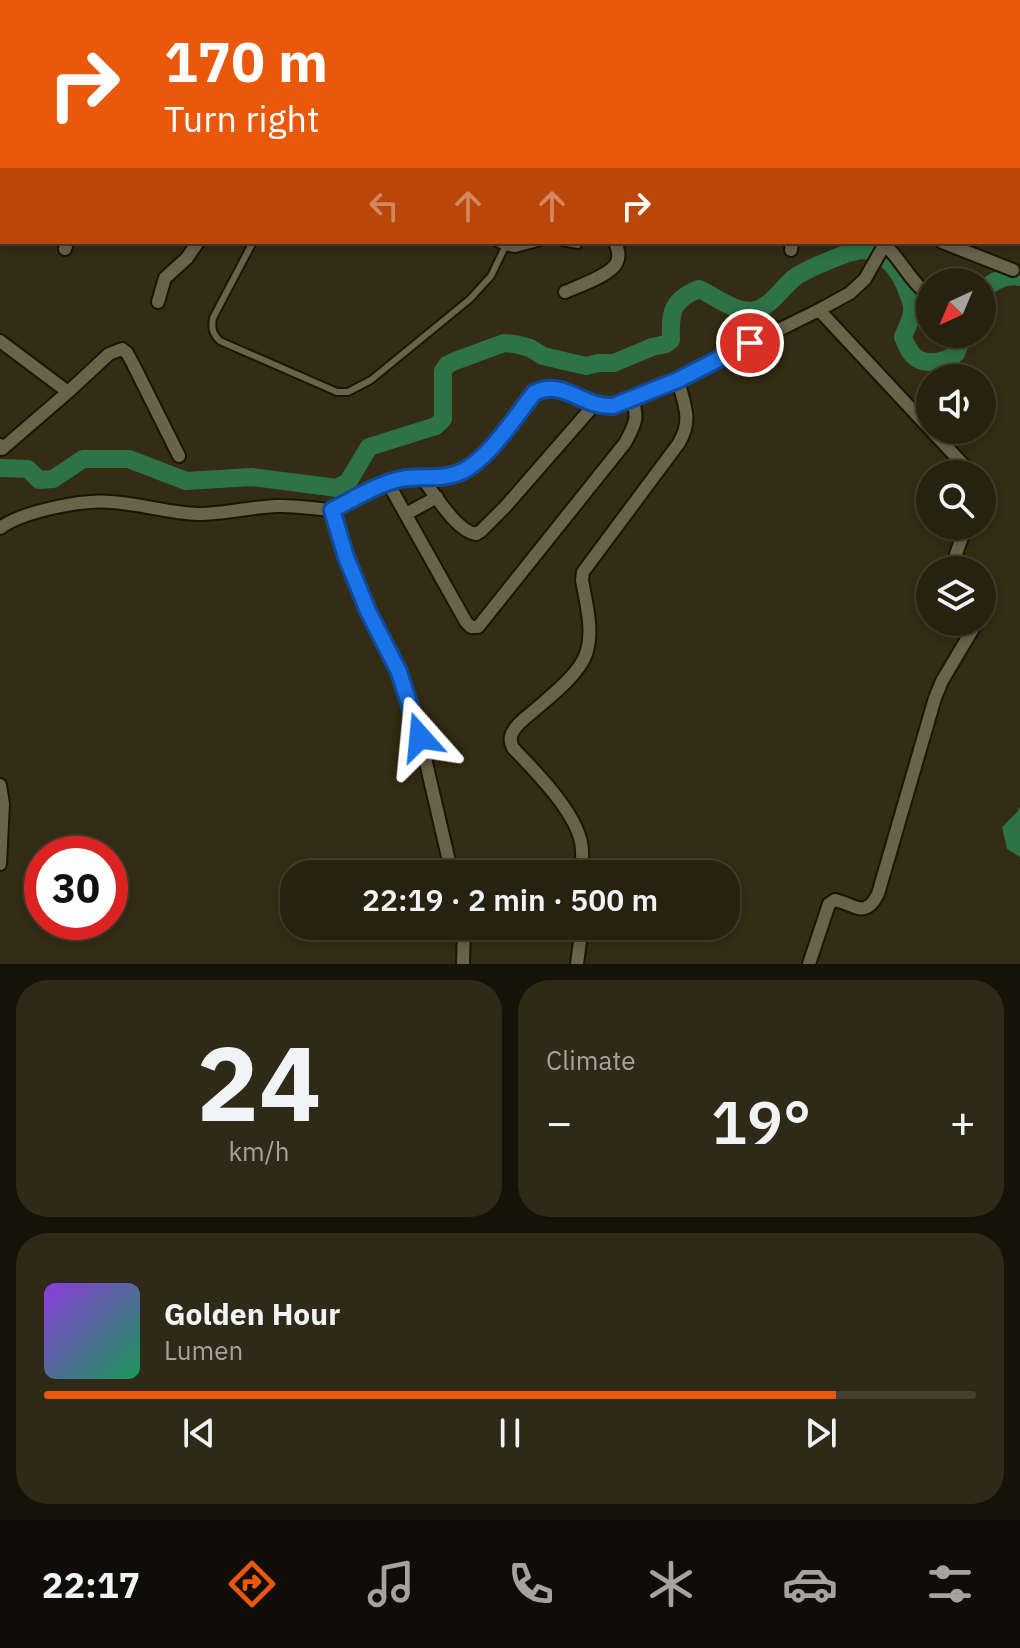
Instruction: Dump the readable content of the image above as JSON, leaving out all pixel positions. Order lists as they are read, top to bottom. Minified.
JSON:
{"north":"bottom left","page":{"turn":["170 m","Turn right"],"limit":"30","trip":"22:19 · 2 min · 500 m","tile":[["24","km/h"],"Climate"],"heat":["−","19°","+"],"song":["Golden Hour","Lumen"],"tabs":"22:17"}}
